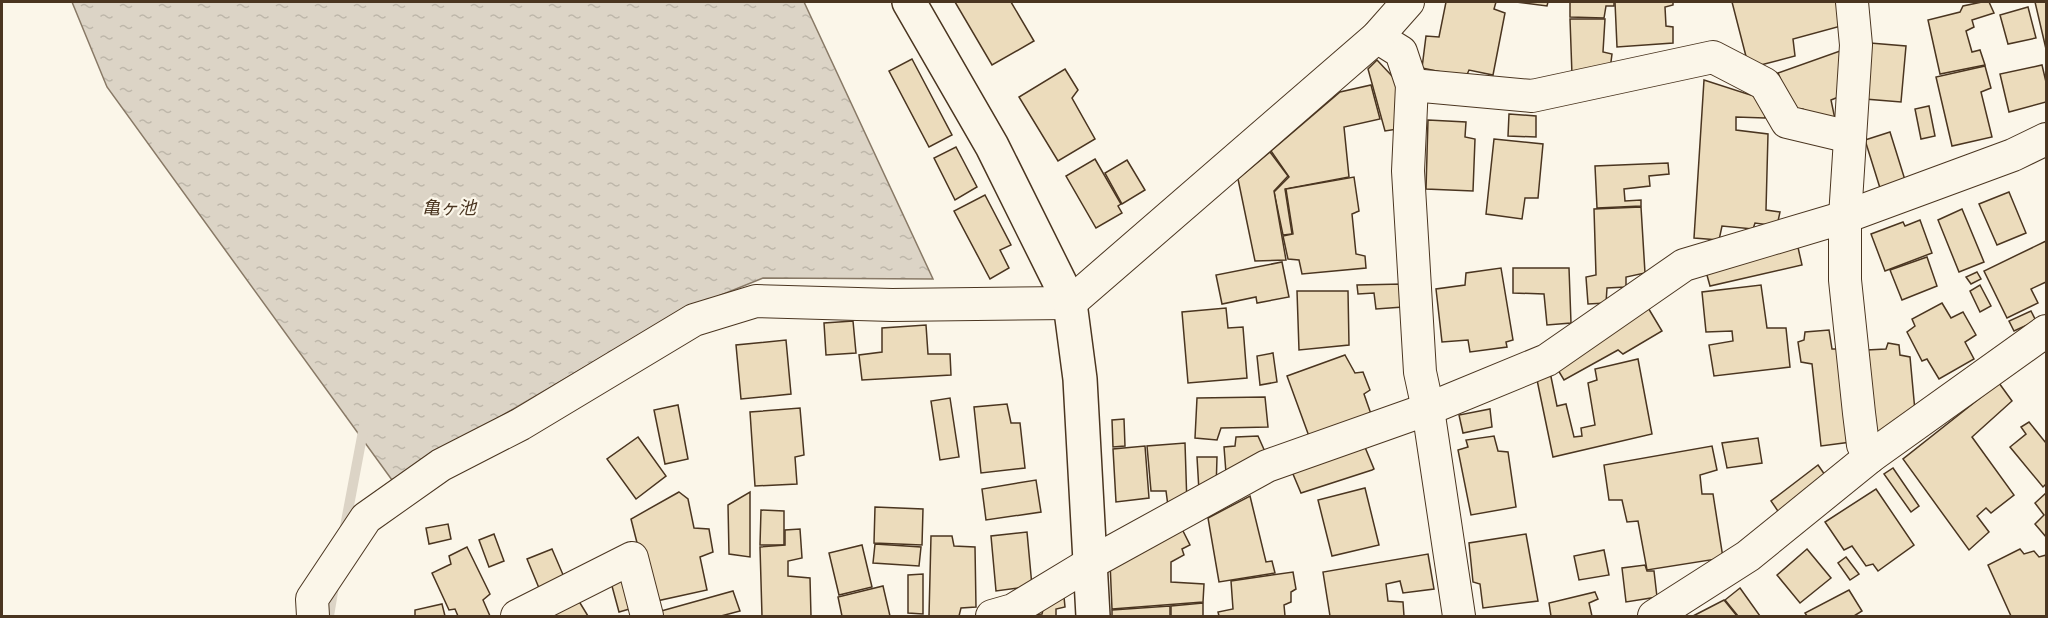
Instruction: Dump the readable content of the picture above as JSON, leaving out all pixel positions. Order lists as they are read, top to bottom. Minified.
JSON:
{"water":["亀ヶ池"]}
